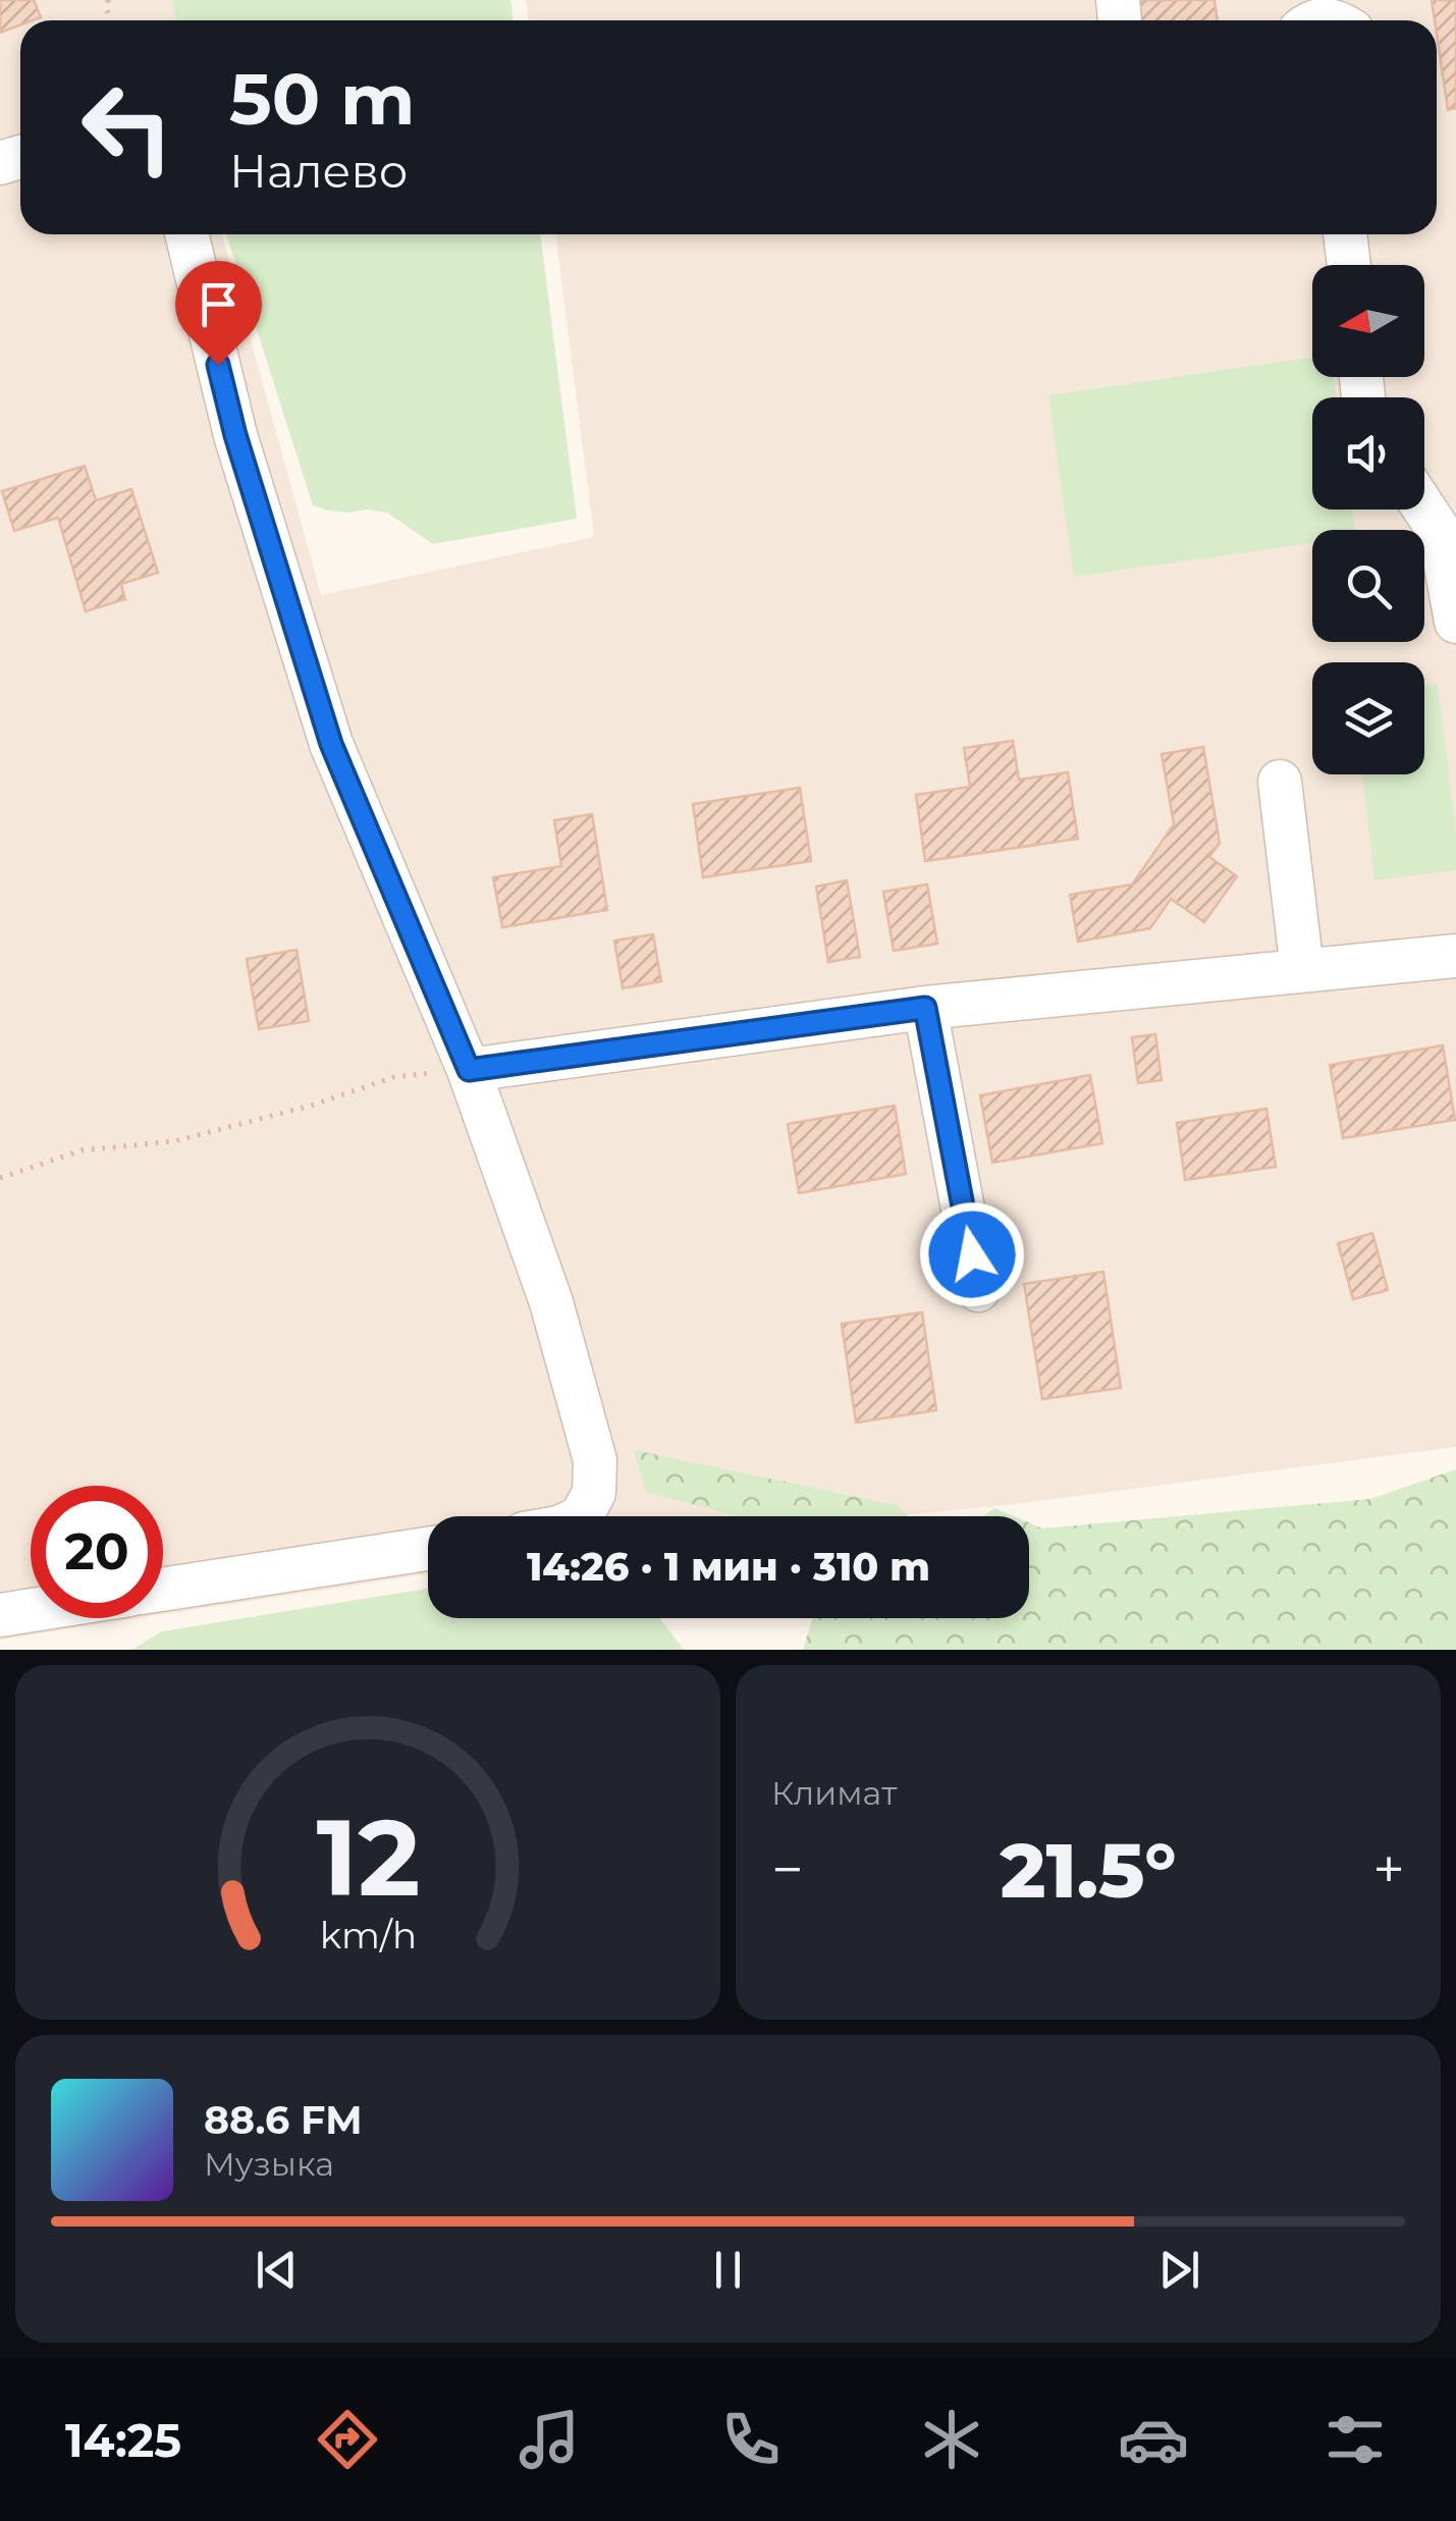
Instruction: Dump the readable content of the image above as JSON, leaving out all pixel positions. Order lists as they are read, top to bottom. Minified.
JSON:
{"north":"left","page":{"turn":["50 m","Налево"],"limit":"20","trip":"14:26 · 1 мин · 310 m","tile":"Климат","heat":["−","21.5°","+"],"song":["88.6 FM","Музыка"],"tabs":"14:25","gauge":["12","km/h"]}}
